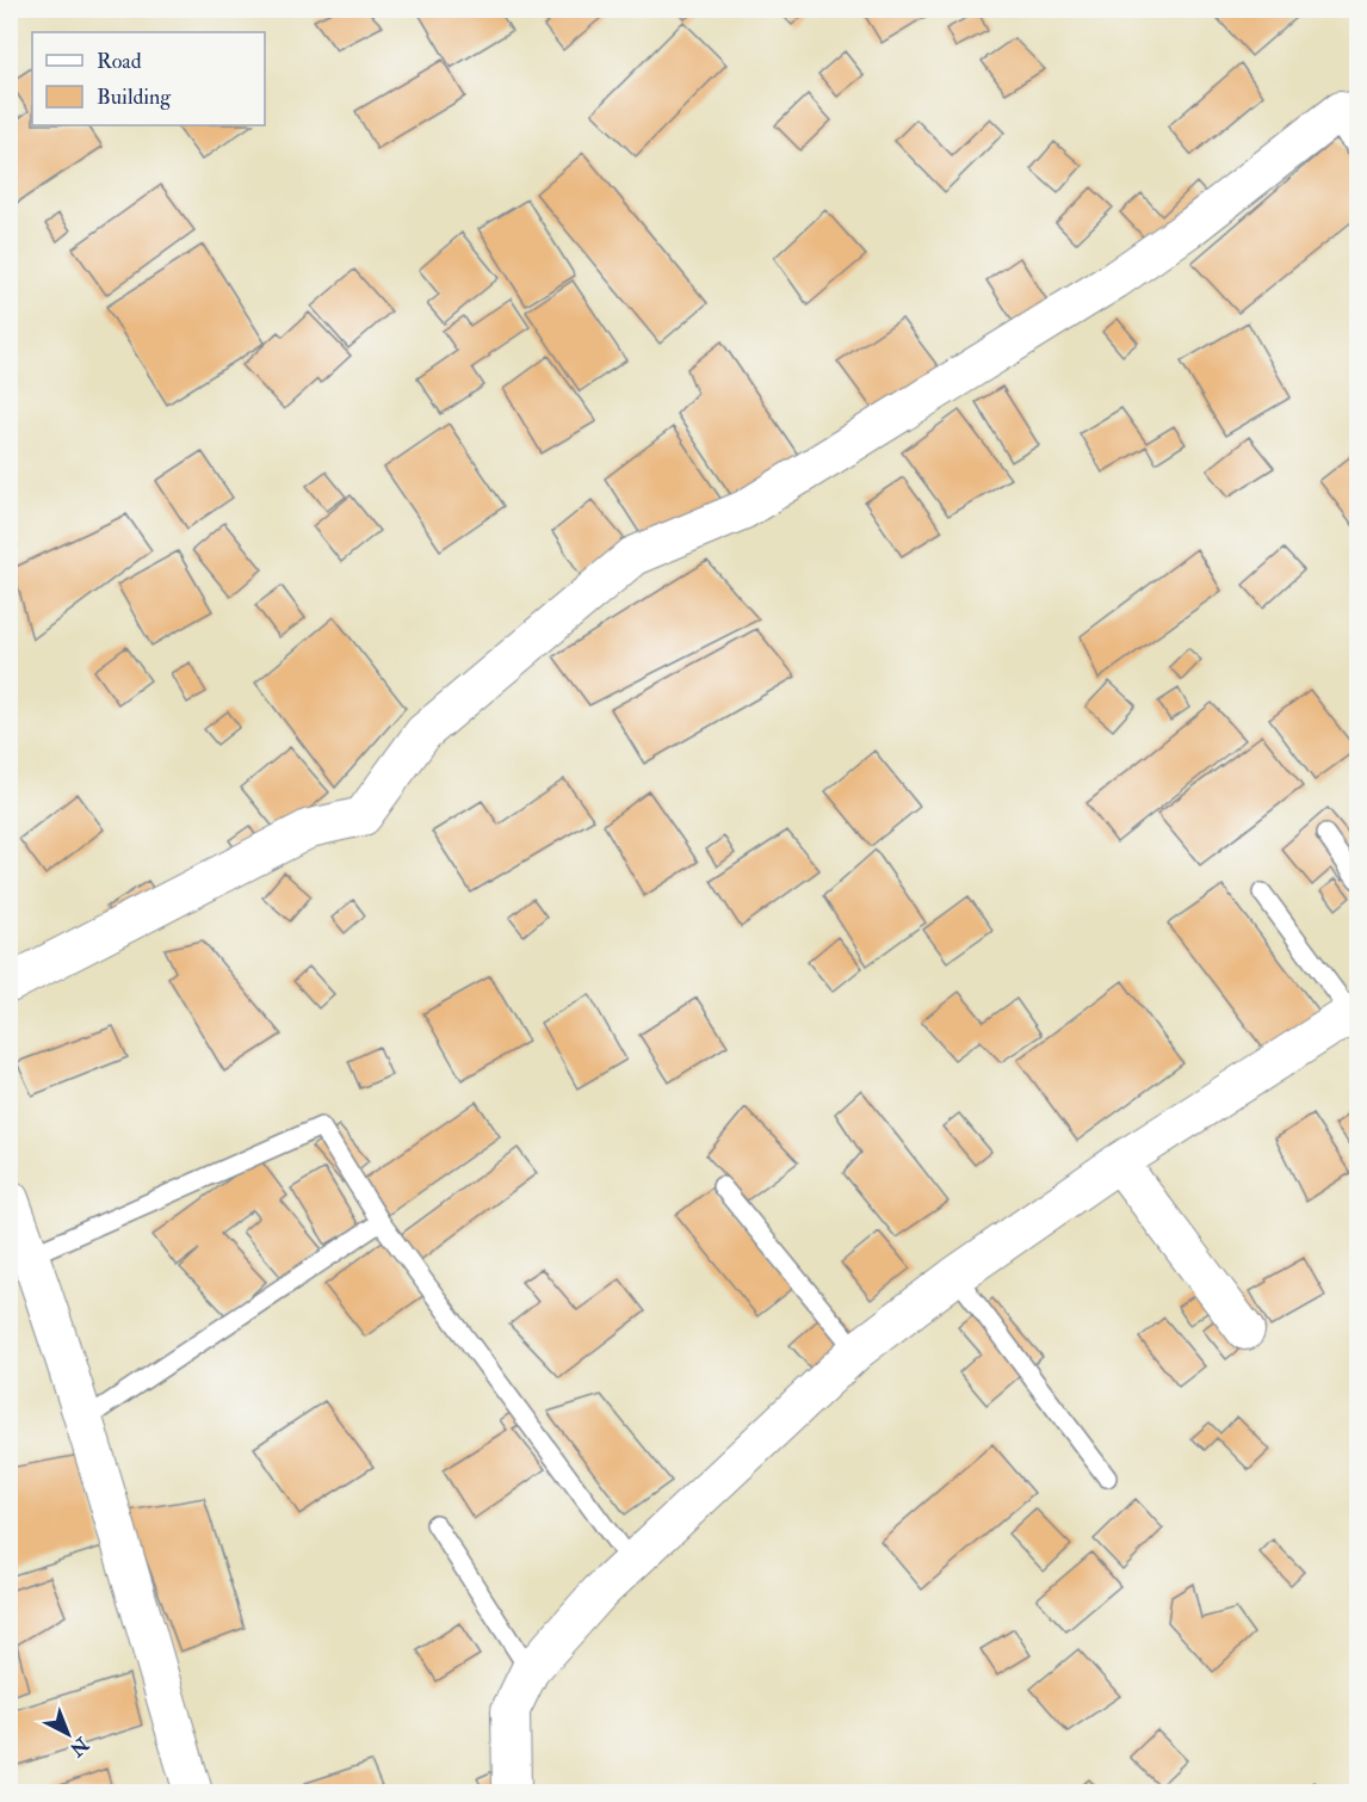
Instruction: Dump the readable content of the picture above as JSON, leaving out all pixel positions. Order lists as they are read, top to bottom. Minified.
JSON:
{"legend":["Road","Building"],"north":"bottom right"}
